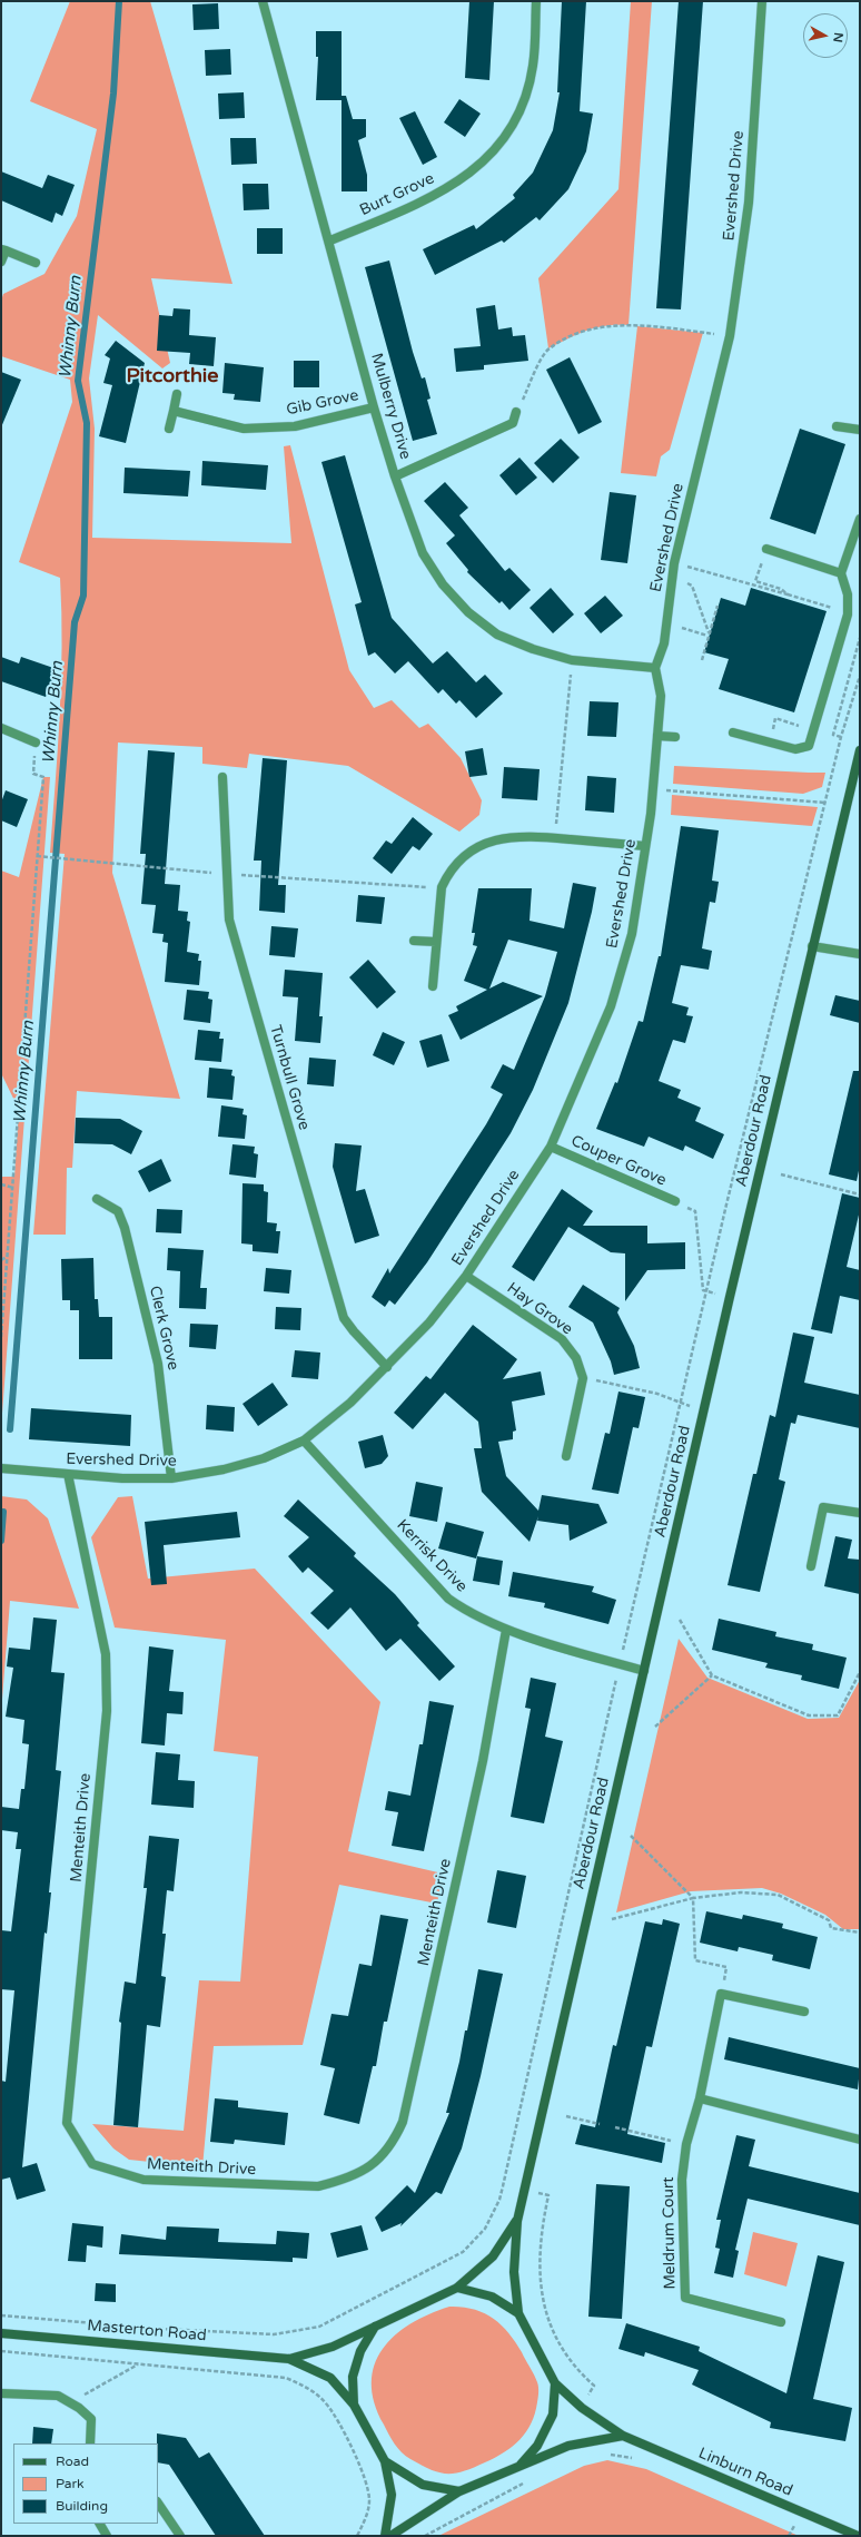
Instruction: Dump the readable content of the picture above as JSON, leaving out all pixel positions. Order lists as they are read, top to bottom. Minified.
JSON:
{"streets":{"main road":["Aberdour Road","Masterton Road","Linburn Road"],"street":["Evershed Drive","Burt Grove","Gib Grove","Mulberry Drive","Turnbull Grove","Couper Grove","Hay Grove","Clerk Grove","Kerrisk Drive","Menteith Drive","Meldrum Court"]},"crossings":[["Evershed Drive","Mulberry Drive"],["Evershed Drive","Turnbull Grove"],["Evershed Drive","Couper Grove"],["Evershed Drive","Hay Grove"],["Evershed Drive","Clerk Grove"],["Evershed Drive","Kerrisk Drive"],["Evershed Drive","Menteith Drive"],["Burt Grove","Mulberry Drive"],["Gib Grove","Mulberry Drive"],["Aberdour Road","Kerrisk Drive"],["Aberdour Road","Masterton Road"],["Kerrisk Drive","Menteith Drive"]],"districts":["Pitcorthie"],"water":["Whinny Burn"],"legend":["Road","Park","Building"],"north":"right"}
